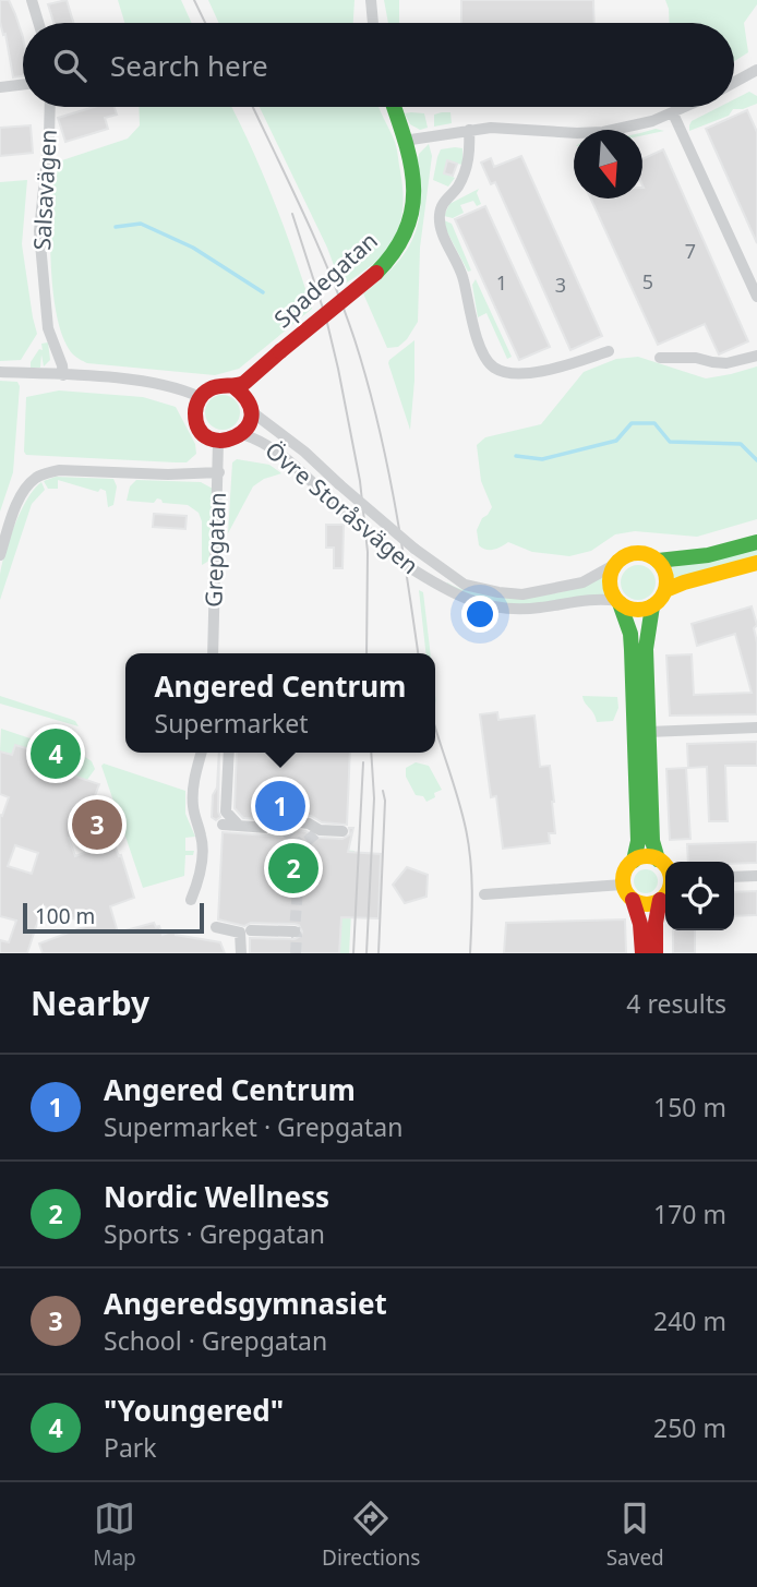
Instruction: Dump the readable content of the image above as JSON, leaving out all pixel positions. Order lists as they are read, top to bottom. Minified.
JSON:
{"streets":{"street":["Salsavägen","Spadegatan","Övre Storåsvägen","Grepgatan"]},"crossings":[["Spadegatan","Övre Storåsvägen"],["Spadegatan","Grepgatan"],["Övre Storåsvägen","Grepgatan"]],"house_numbers":["7","5","1","3"],"scale_bar":"100 m","north":"bottom","page":{"search":"Search here","popup":["Angered Centrum","Supermarket"],"pins":["4","1","3","2"],"scale":"100 m","heading":["Nearby","4 results"],"list":[{"mark":"1","name":"Angered Centrum","note":"Supermarket · Grepgatan","value":"150 m"},{"mark":"2","name":"Nordic Wellness","note":"Sports · Grepgatan","value":"170 m"},{"mark":"3","name":"Angeredsgymnasiet","note":"School · Grepgatan","value":"240 m"},{"mark":"4","name":"\"Youngered\"","note":"Park","value":"250 m"}],"nav":["Map","Directions","Saved"]}}
